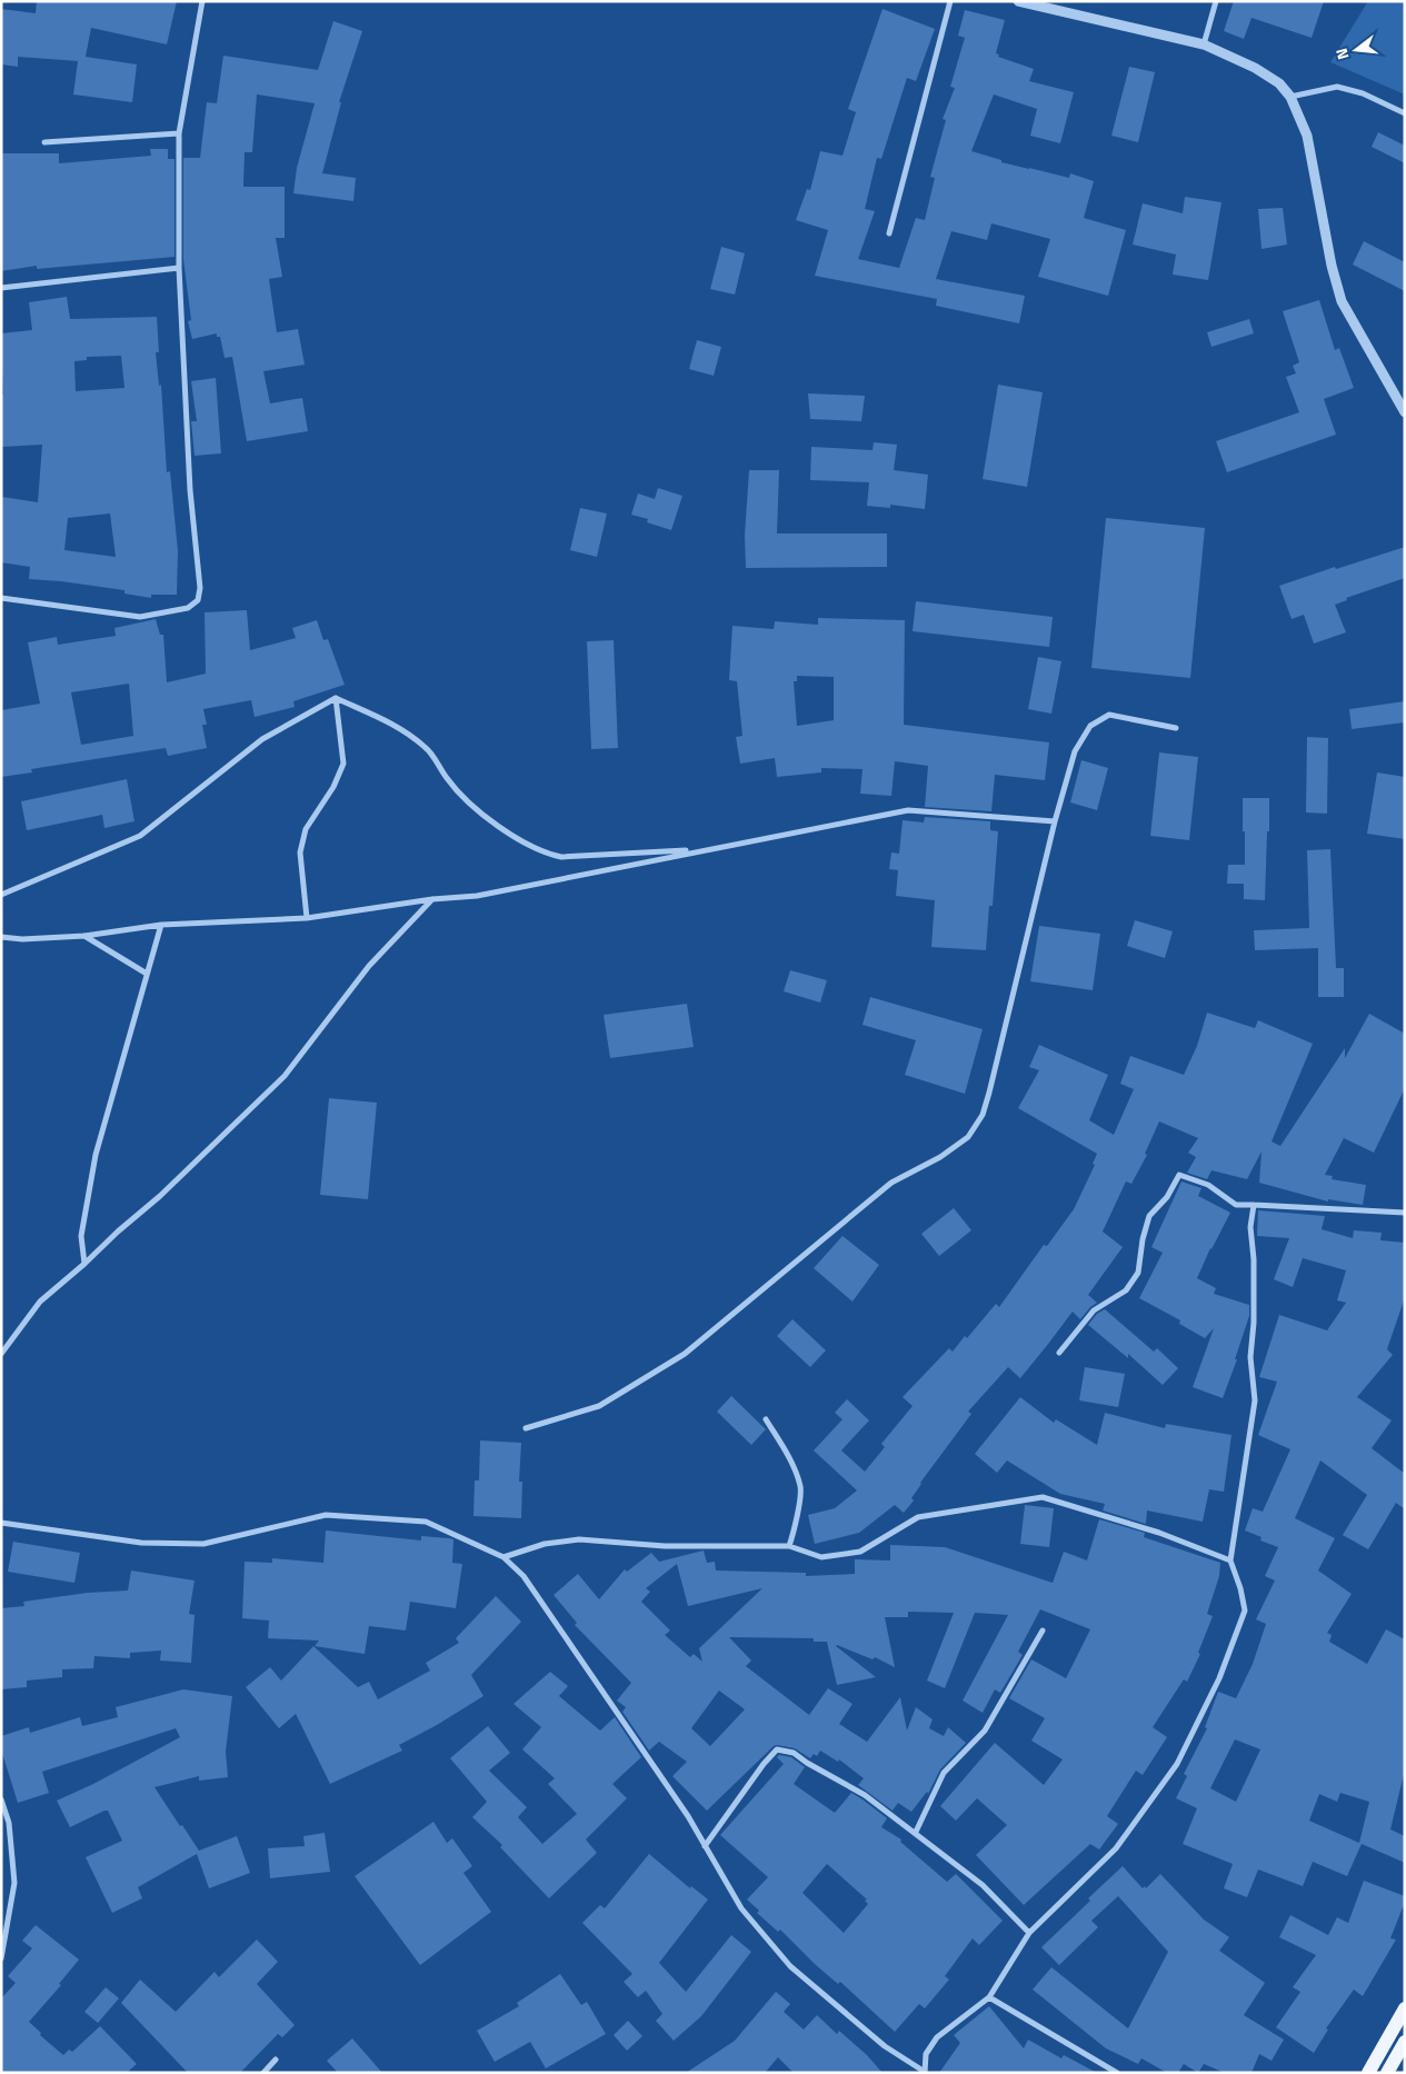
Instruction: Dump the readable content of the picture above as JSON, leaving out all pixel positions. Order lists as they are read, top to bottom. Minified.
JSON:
{"north":"left"}
